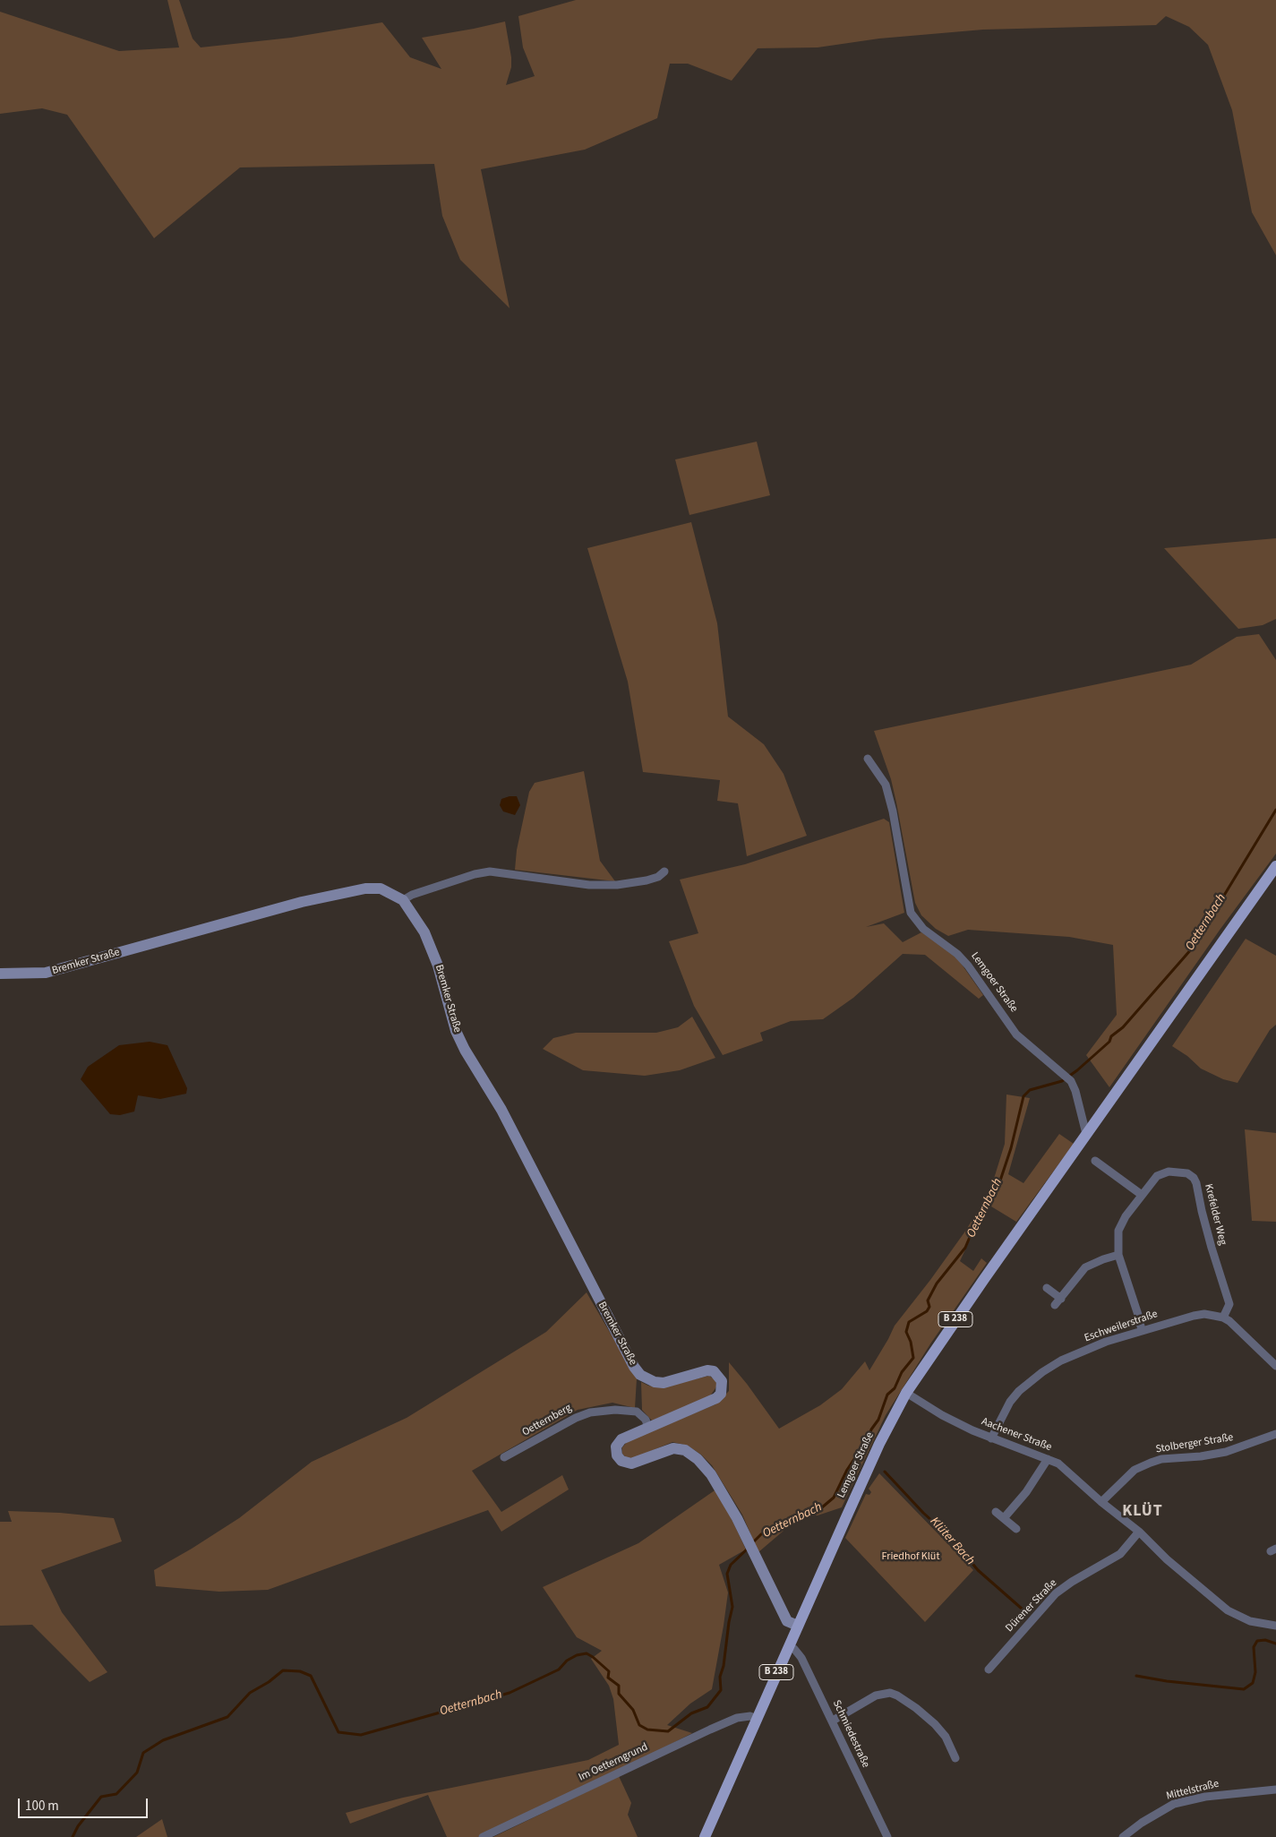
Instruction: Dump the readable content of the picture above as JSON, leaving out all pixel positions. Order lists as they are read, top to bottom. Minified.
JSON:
{"streets":{"main road":["Lemgoer Straße","B 238"],"street":["Bremker Straße","Krefelder Weg","Eschweilerstraße","Oetternberg","Aachener Straße","Stolberger Straße","Dürener Straße","Schmiedestraße","Im Oetterngrund","Mittelstraße"]},"crossings":[["Bremker Straße","Lemgoer Straße"],["Bremker Straße","Oetternberg"],["Lemgoer Straße","Aachener Straße"],["Lemgoer Straße","Schmiedestraße"],["Lemgoer Straße","Im Oetterngrund"],["Krefelder Weg","Eschweilerstraße"],["Eschweilerstraße","Aachener Straße"],["Aachener Straße","Stolberger Straße"],["Aachener Straße","Dürener Straße"]],"districts":["KLÜT"],"water":["Oetternbach","Klüter Bach"],"parks":["Friedhof Klüt"],"scale_bar":"100 m"}
